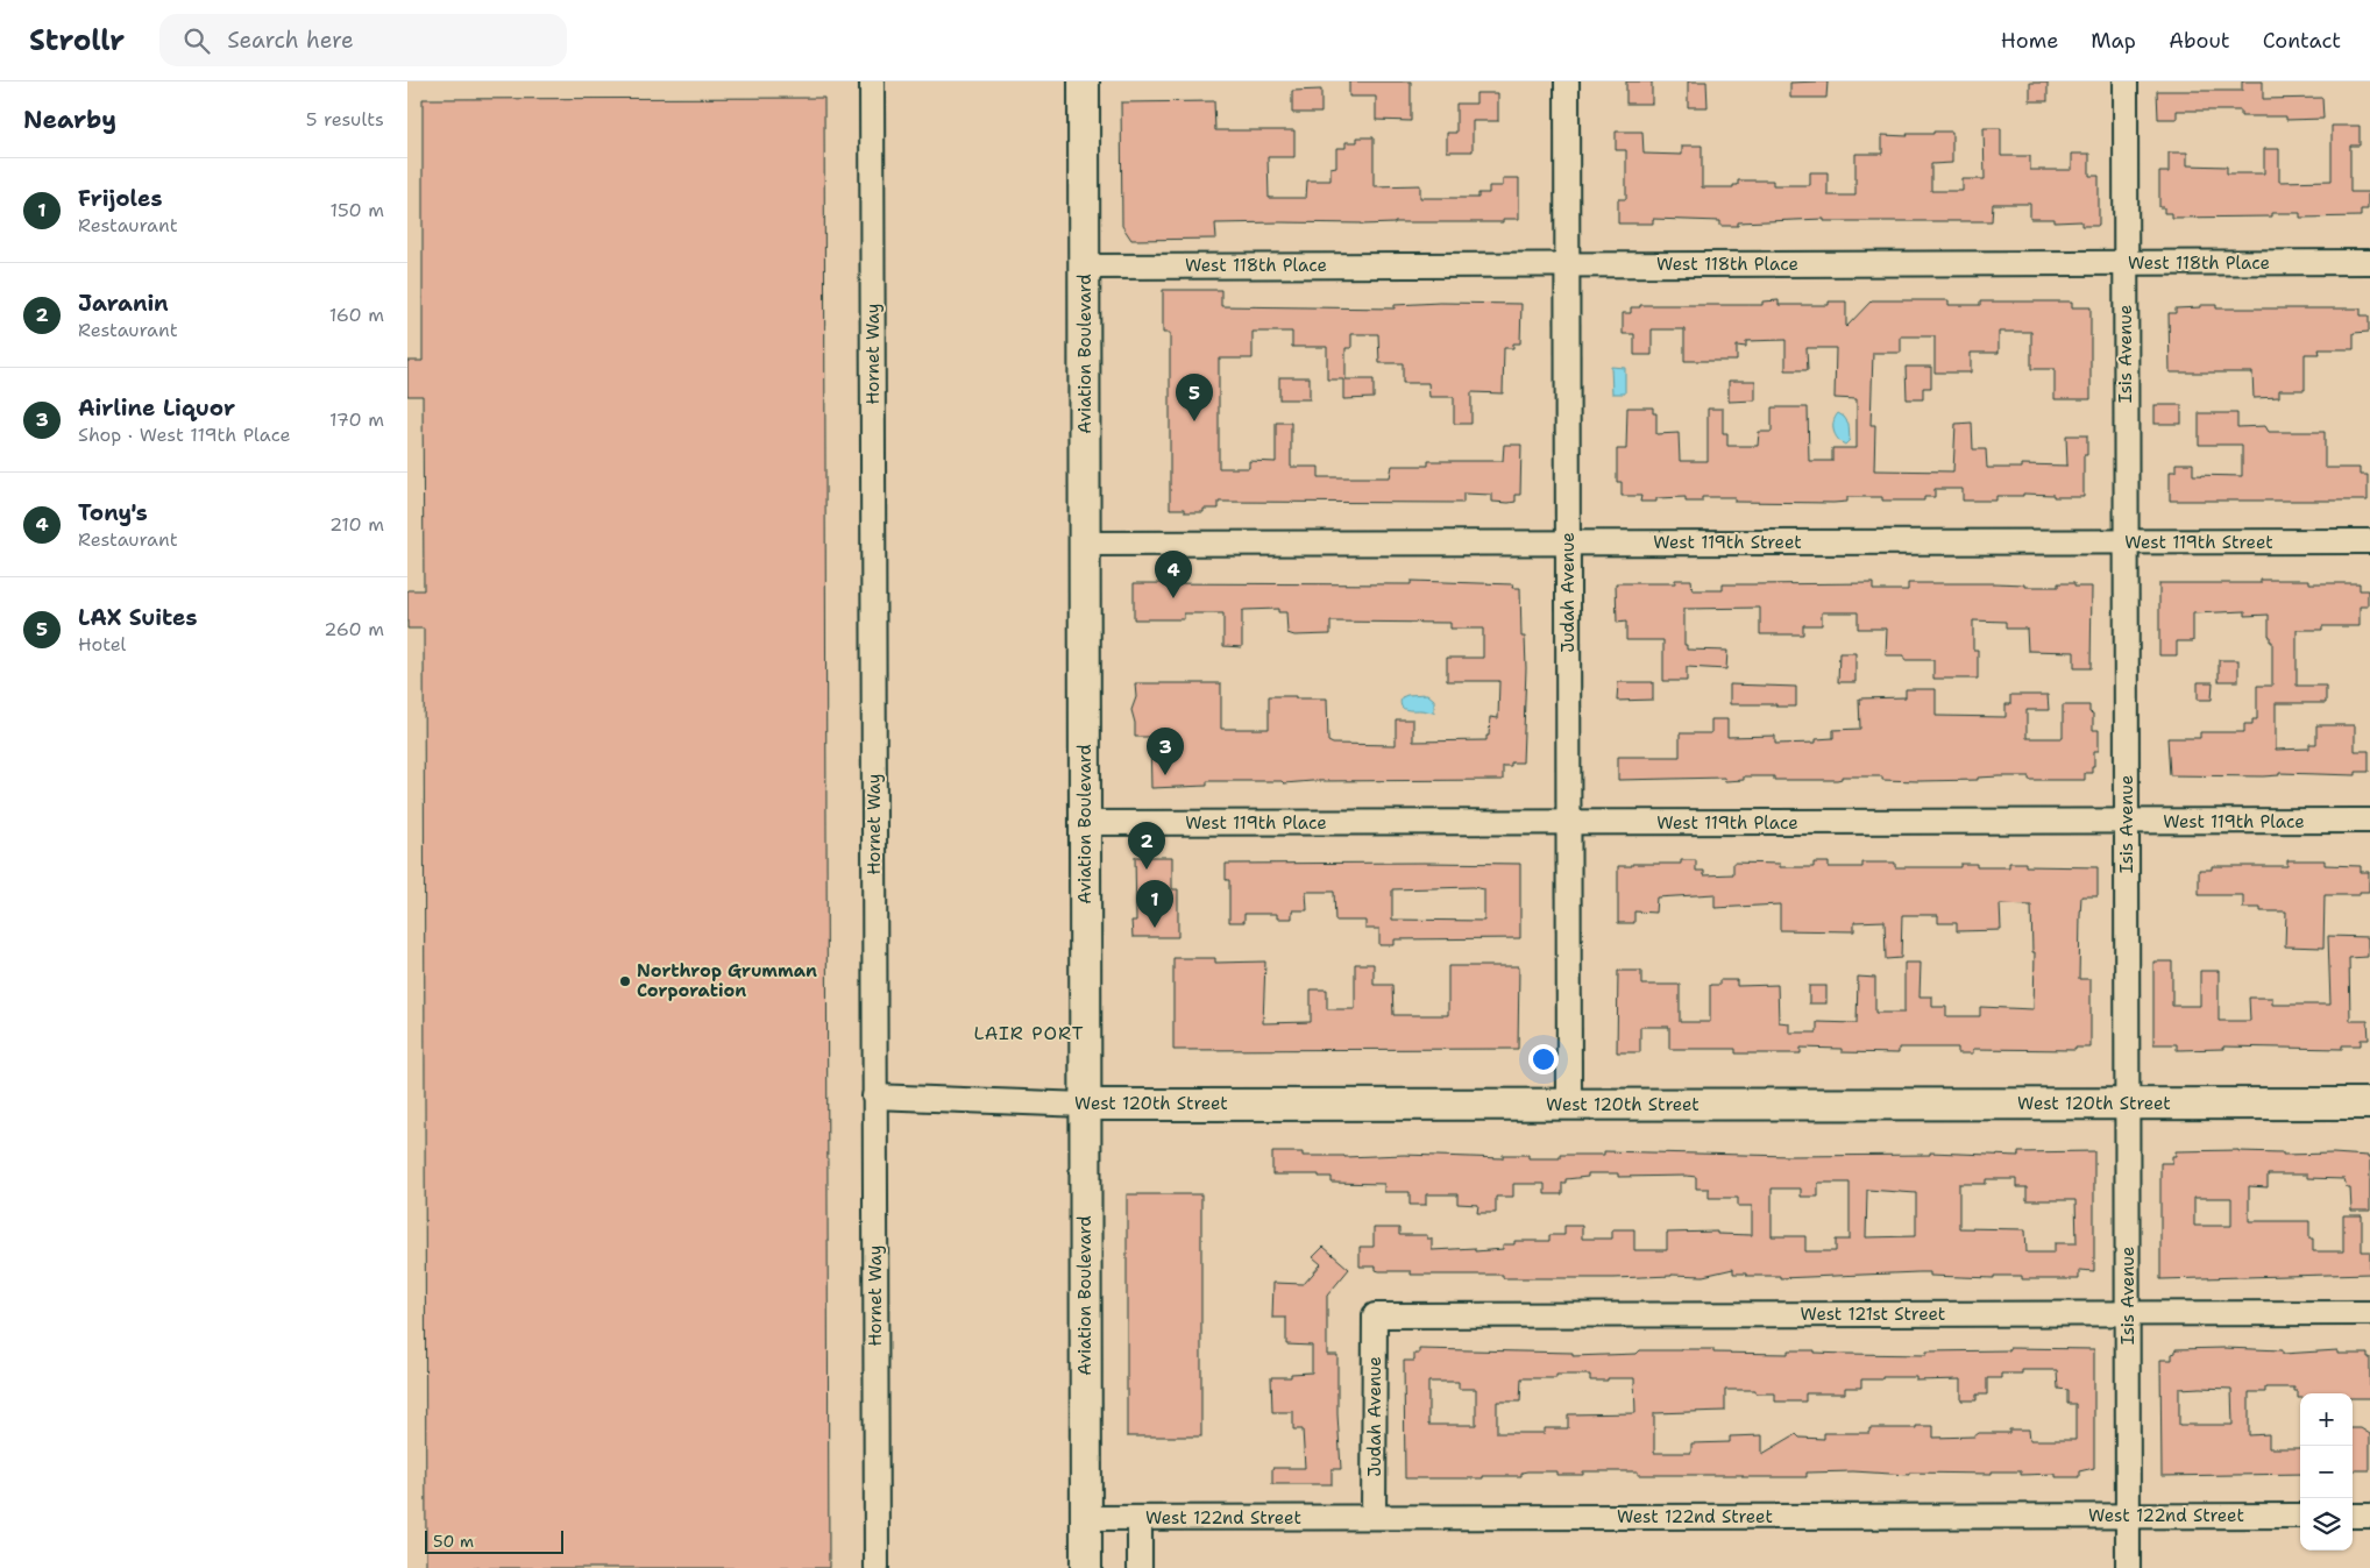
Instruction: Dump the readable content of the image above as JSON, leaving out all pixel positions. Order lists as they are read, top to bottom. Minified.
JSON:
{"streets":{"main road":["Aviation Boulevard","West 120th Street"],"street":["West 118th Place","Hornet Way","Isis Avenue","West 119th Street","Judah Avenue","West 119th Place","West 121st Street","West 122nd Street"]},"crossings":[["West 118th Place","Aviation Boulevard"],["West 118th Place","Isis Avenue"],["West 118th Place","Judah Avenue"],["Hornet Way","West 120th Street"],["Aviation Boulevard","West 119th Street"],["Aviation Boulevard","West 119th Place"],["Aviation Boulevard","West 120th Street"],["Aviation Boulevard","West 122nd Street"],["Isis Avenue","West 119th Street"],["Isis Avenue","West 119th Place"],["Isis Avenue","West 120th Street"],["Isis Avenue","West 121st Street"],["Isis Avenue","West 122nd Street"],["West 119th Street","Judah Avenue"],["Judah Avenue","West 119th Place"],["Judah Avenue","West 120th Street"],["Judah Avenue","West 121st Street"],["Judah Avenue","West 122nd Street"]],"districts":["LAIR PORT"],"places":["Northrop Grumman Corporation"],"scale_bar":"50 m","page":{"header":"Strollr","search":"Search here","nav":["Home","Map","About","Contact"],"heading":["Nearby","5 results"],"list":[{"mark":"1","name":"Frijoles","note":"Restaurant","value":"150 m"},{"mark":"2","name":"Jaranin","note":"Restaurant","value":"160 m"},{"mark":"3","name":"Airline Liquor","note":"Shop · West 119th Place","value":"170 m"},{"mark":"4","name":"Tony's","note":"Restaurant","value":"210 m"},{"mark":"5","name":"LAX Suites","note":"Hotel","value":"260 m"}],"pins":["5","4","3","2","1"],"map_buttons":["+","−"],"scale":"50 m"}}
